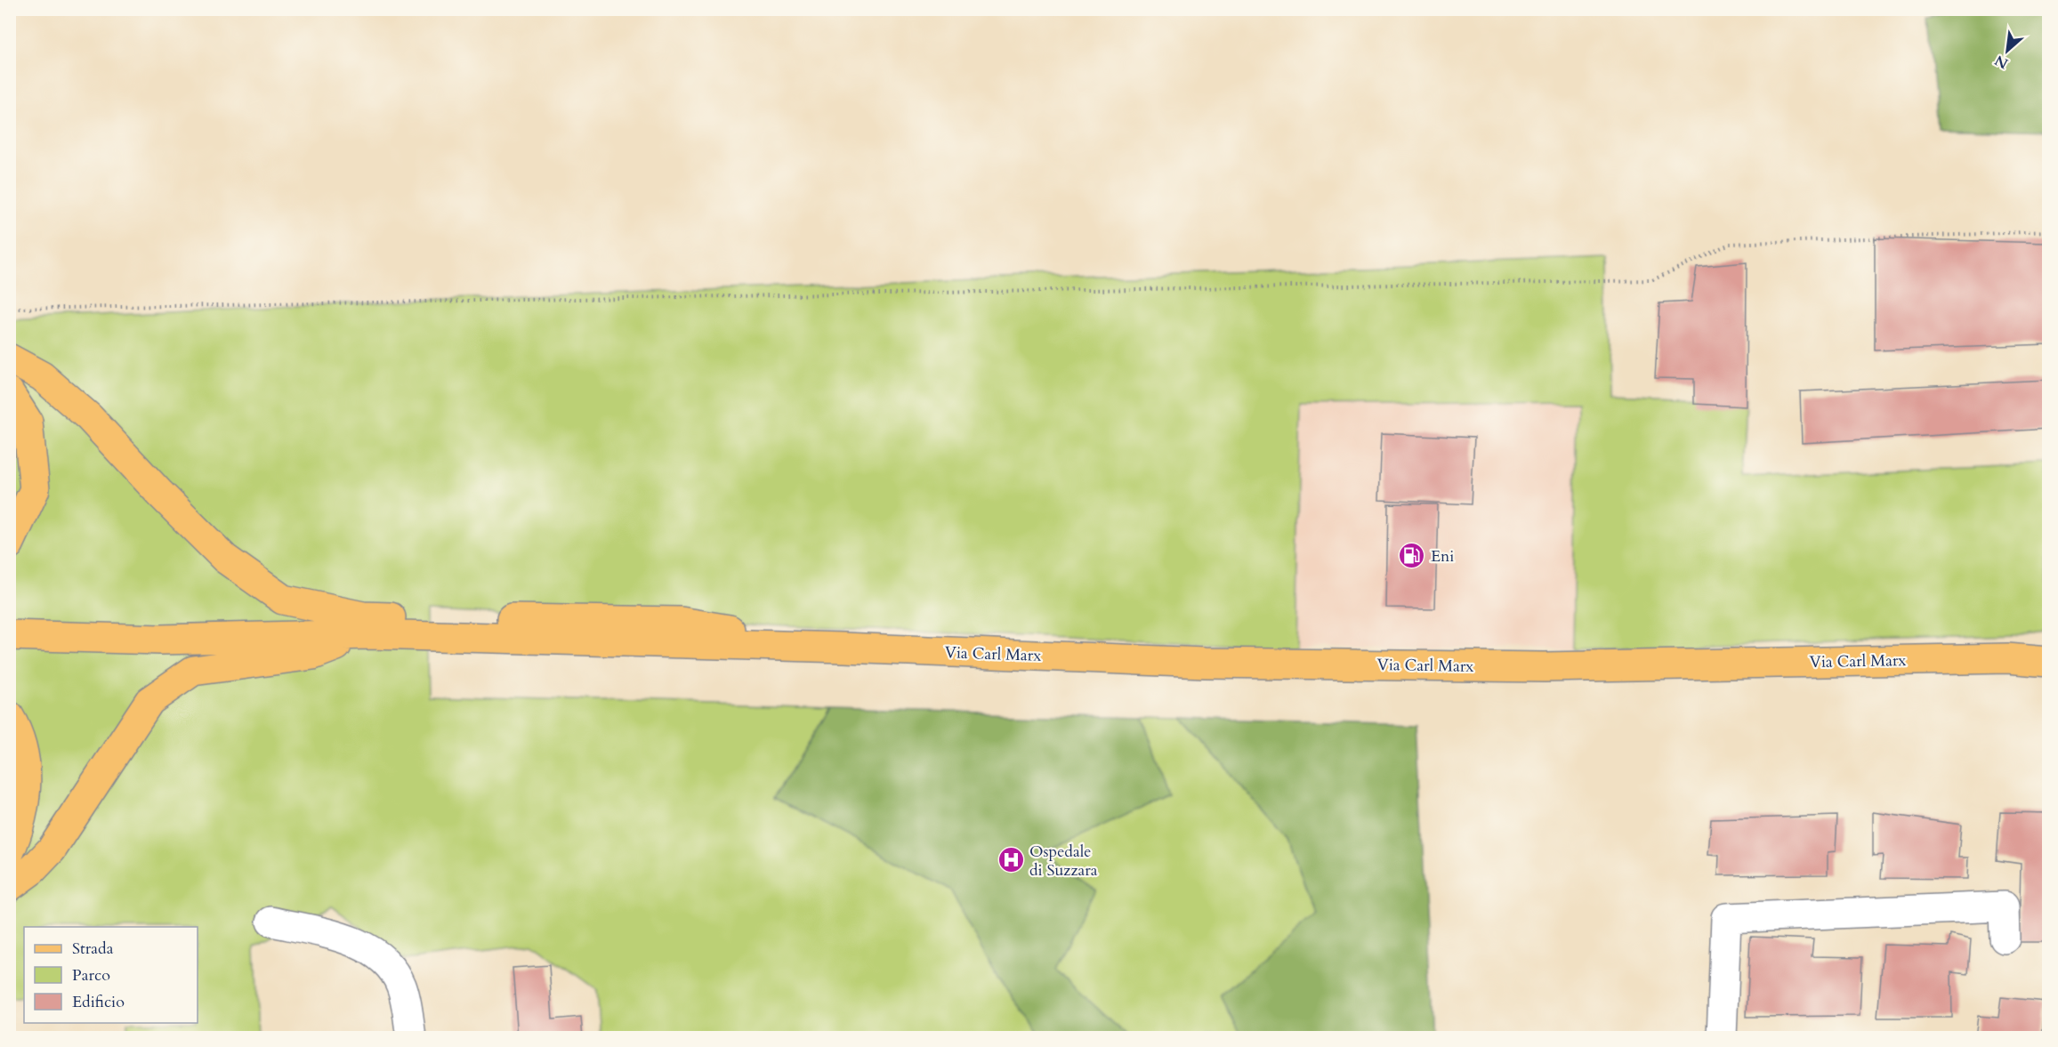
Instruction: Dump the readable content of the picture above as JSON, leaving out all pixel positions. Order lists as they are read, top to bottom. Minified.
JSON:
{"streets":{"main road":["Via Carl Marx"]},"places":{"fuel station":["Eni"],"hospital":["Ospedale di Suzzara"]},"legend":["Strada","Parco","Edificio"],"north":"bottom left"}
